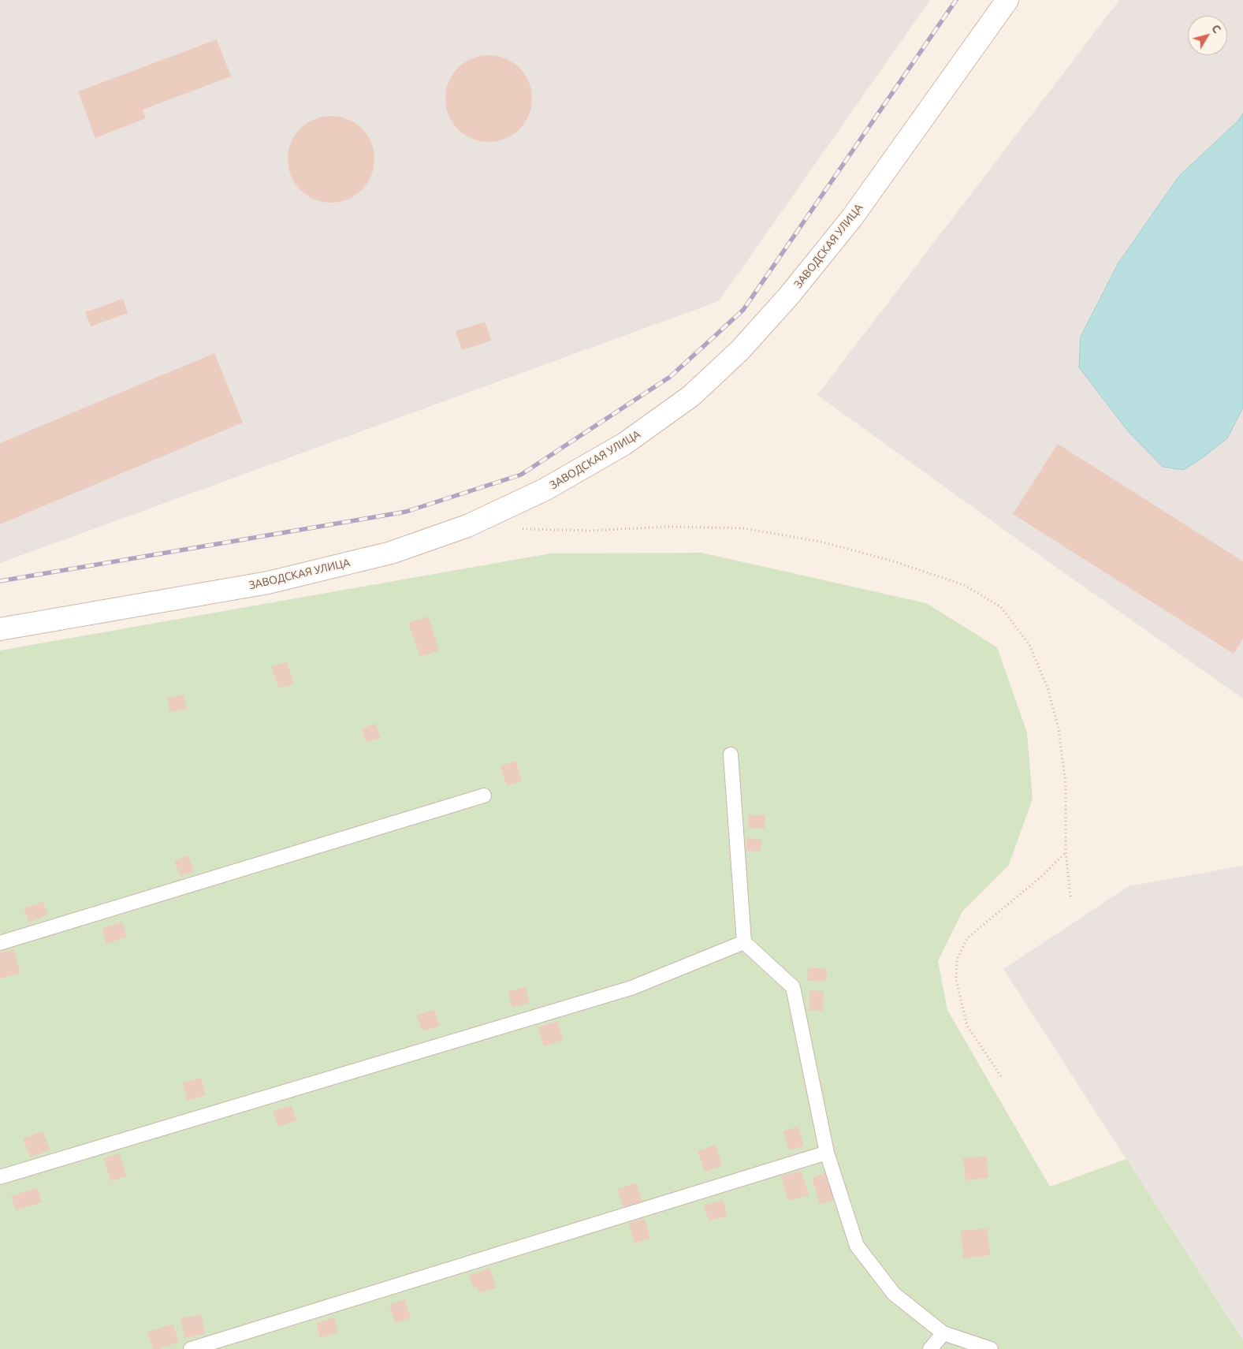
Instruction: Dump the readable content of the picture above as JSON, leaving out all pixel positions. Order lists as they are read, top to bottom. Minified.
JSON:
{"streets":{"street":["ЗАВОДСКАЯ УЛИЦА"]},"north":"top right"}
